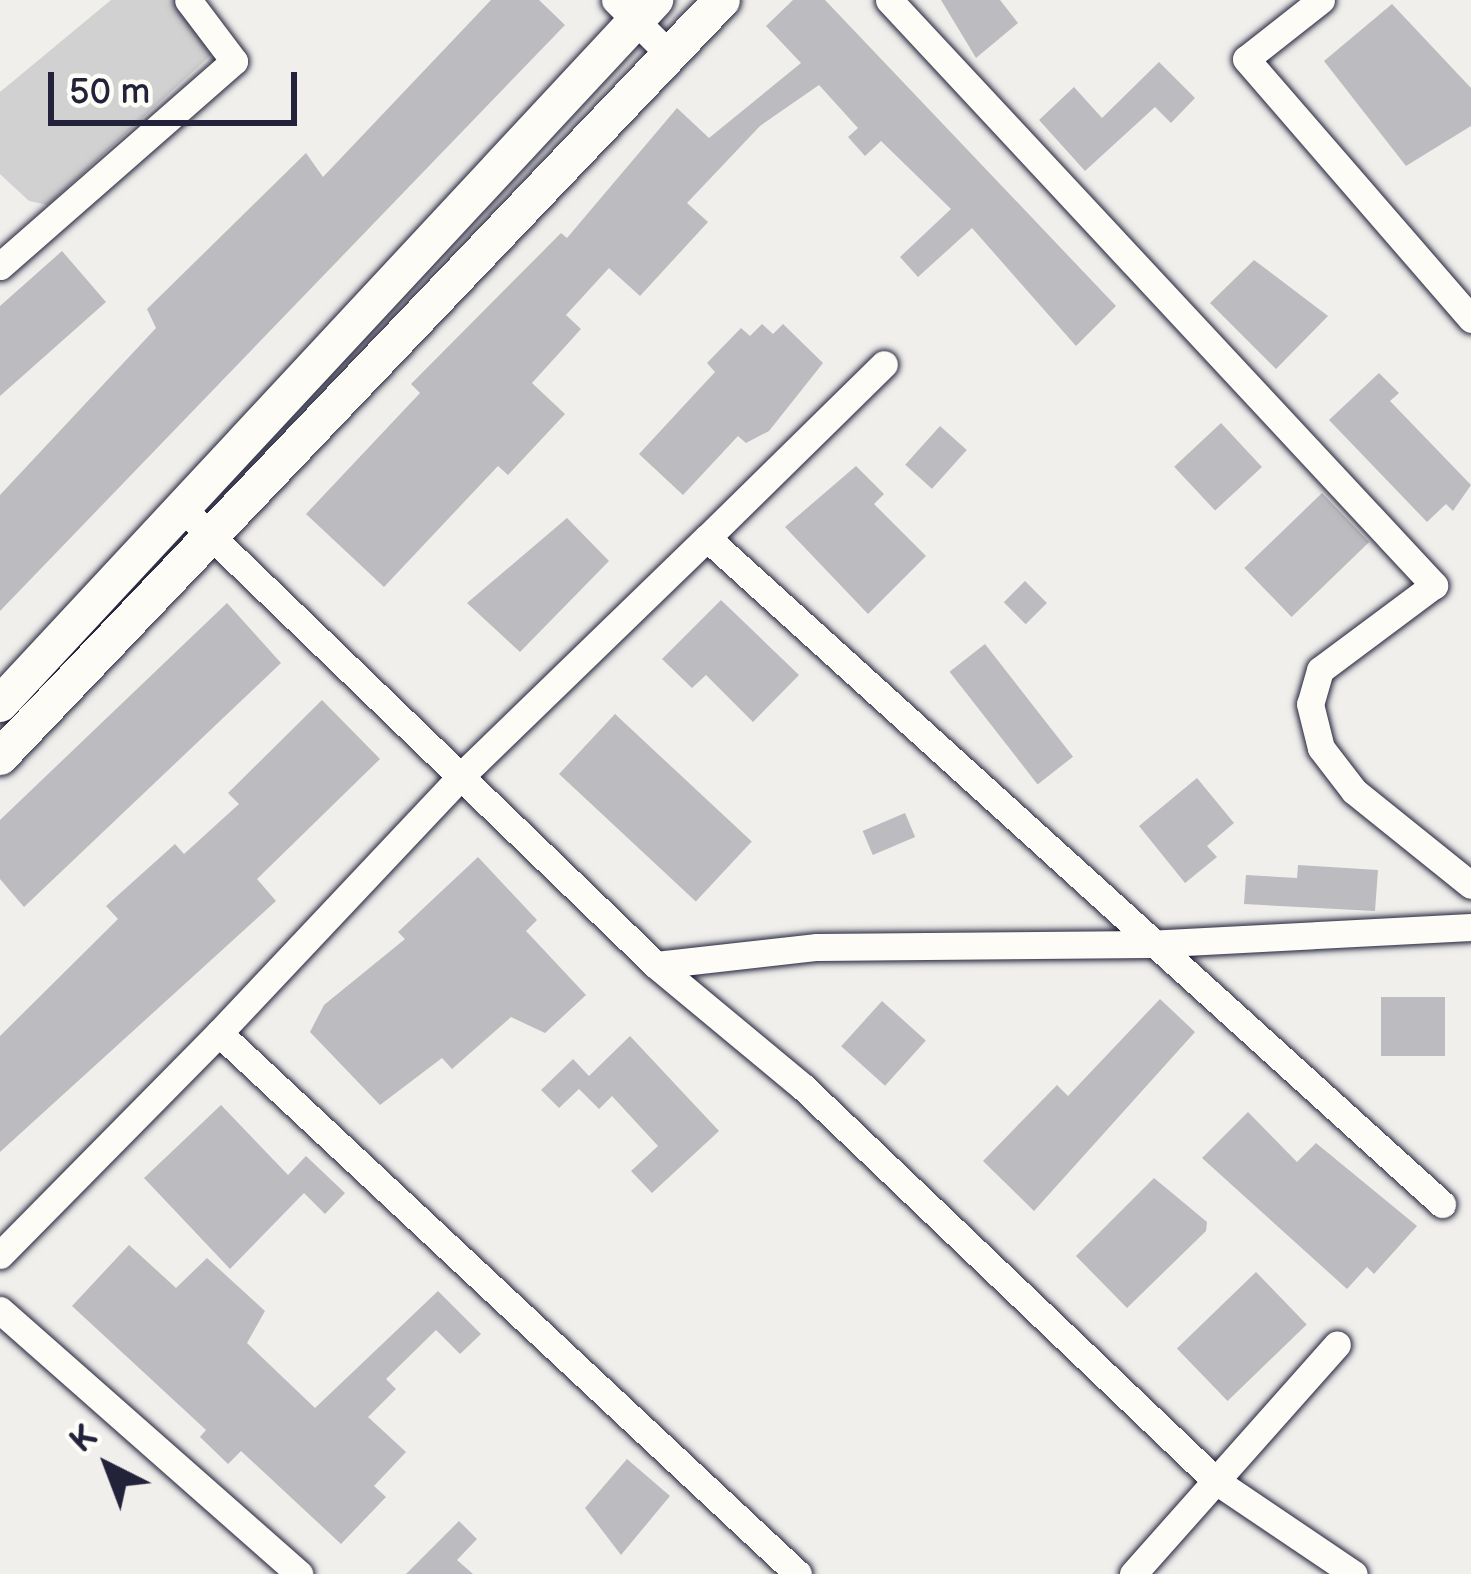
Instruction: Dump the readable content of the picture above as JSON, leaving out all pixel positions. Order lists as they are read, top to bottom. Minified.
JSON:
{"scale_bar":"50 m","north":"top left"}
